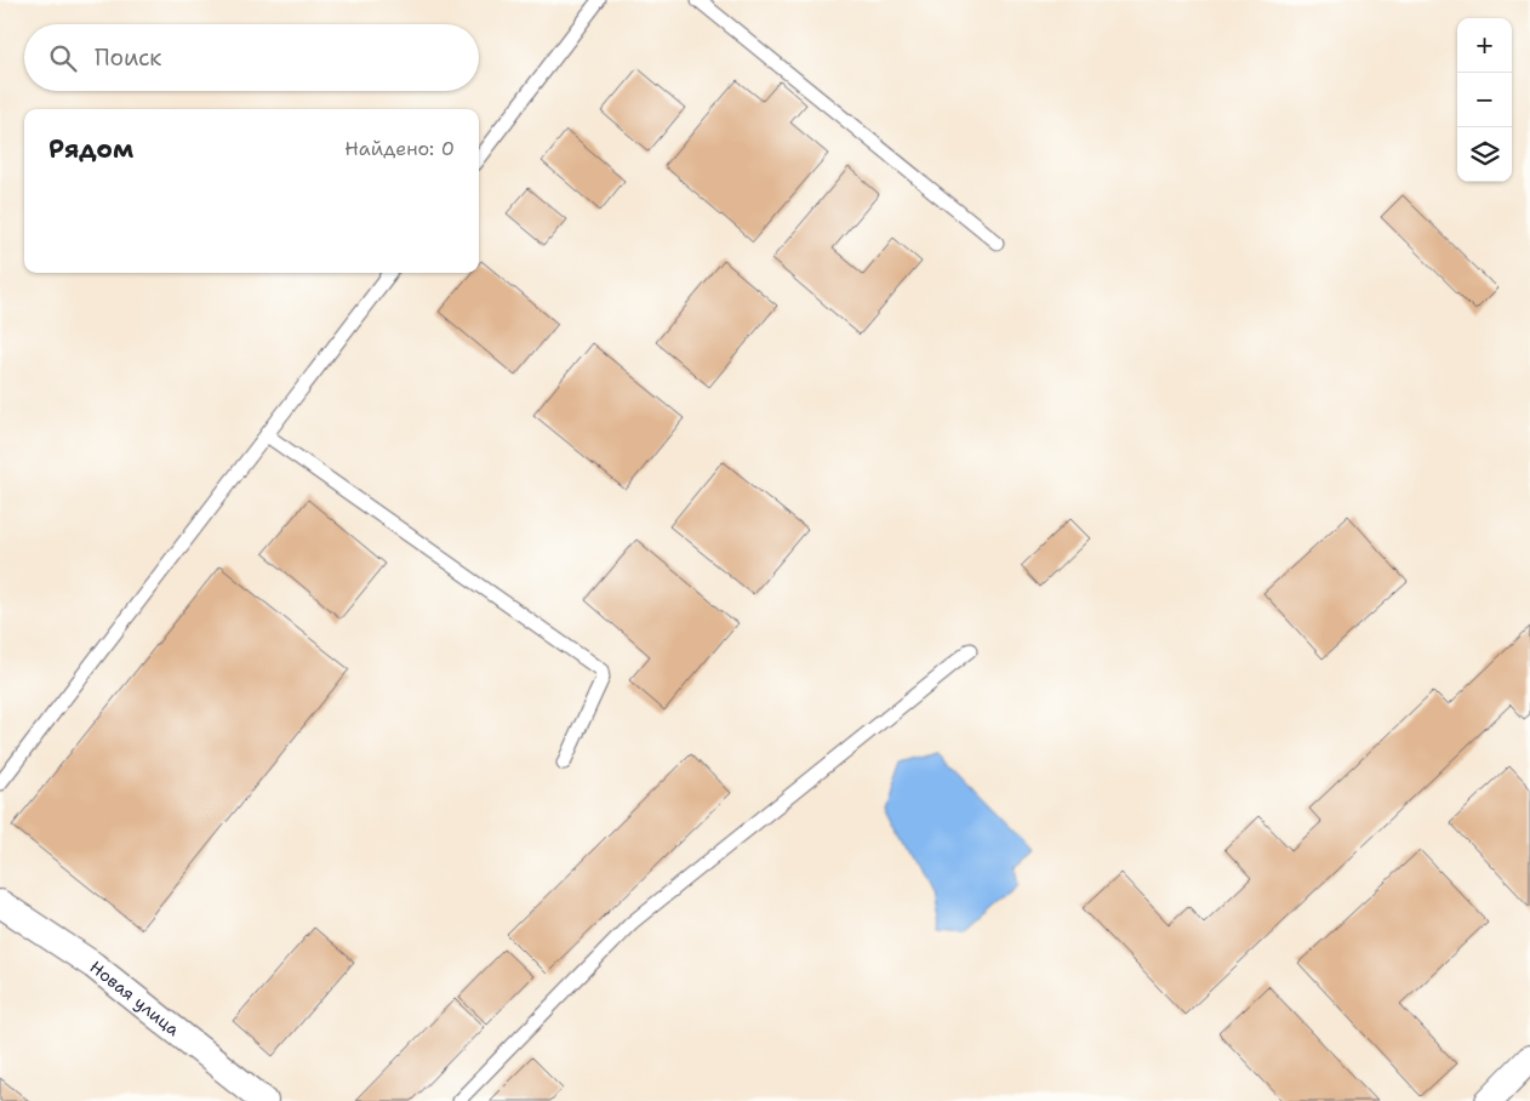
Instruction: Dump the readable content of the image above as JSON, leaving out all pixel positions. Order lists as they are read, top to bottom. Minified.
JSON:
{"streets":{"street":["Новая улица"]},"page":{"map_buttons":["+","−"],"search":"Поиск","heading":["Рядом","Найдено: 0"]}}
